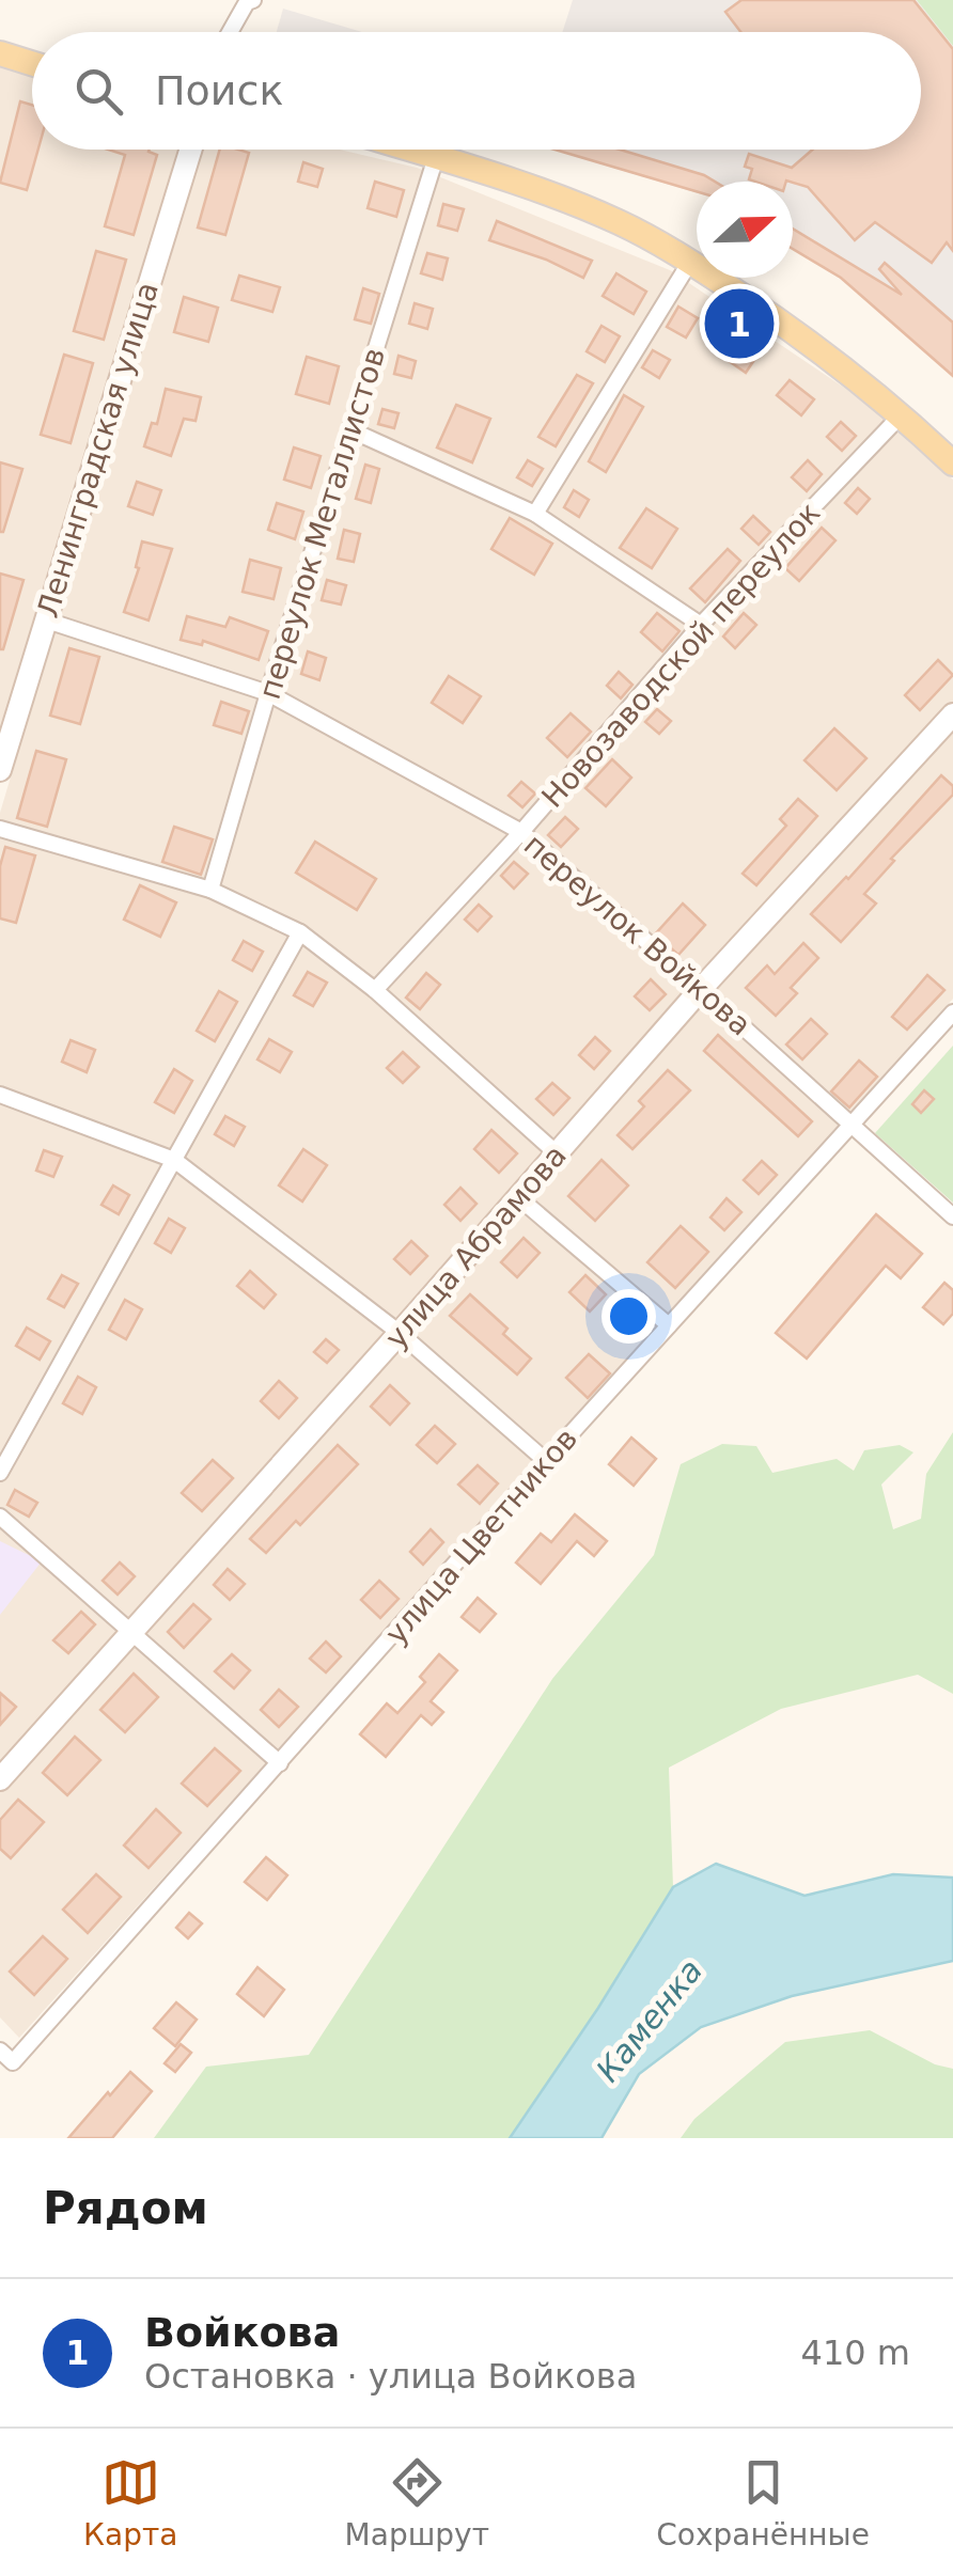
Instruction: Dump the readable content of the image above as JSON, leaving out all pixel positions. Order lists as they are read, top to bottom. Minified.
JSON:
{"streets":{"street":["Ленинградская улица","переулок Металлистов","Новозаводской переулок","переулок Войкова","улица Абрамова","улица Цветников"]},"crossings":[["Ленинградская улица","переулок Войкова"],["переулок Металлистов","переулок Войкова"],["Новозаводской переулок","переулок Войкова"],["переулок Войкова","улица Абрамова"],["переулок Войкова","улица Цветников"]],"water":["Каменка"],"north":"right","page":{"search":"Поиск","pins":"1","heading":"Рядом","list":[{"mark":"1","name":"Войкова","note":"Остановка · улица Войкова","value":"410 m"}],"nav":["Карта","Маршрут","Сохранённые"]}}
